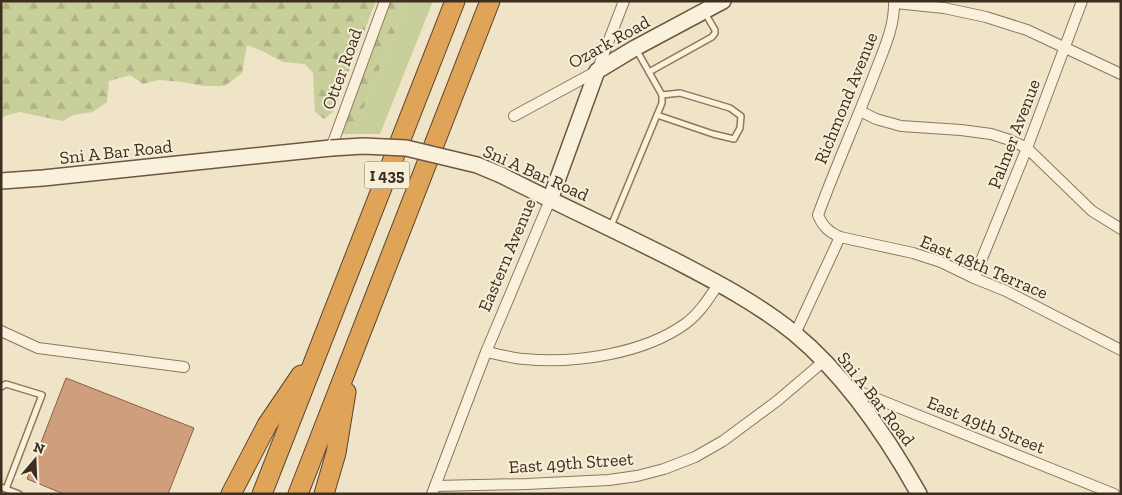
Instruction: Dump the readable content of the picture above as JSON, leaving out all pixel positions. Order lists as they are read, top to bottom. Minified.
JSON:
{"streets":{"highway":["I 435"],"street":["Ozark Road","Otter Road","Richmond Avenue","Palmer Avenue","Sni A Bar Road","Eastern Avenue","East 48th Terrace","East 49th Street"]},"crossings":[["Ozark Road","Eastern Avenue"],["Otter Road","Sni A Bar Road"],["Richmond Avenue","East 48th Terrace"],["Palmer Avenue","East 48th Terrace"],["Sni A Bar Road","Eastern Avenue"],["Sni A Bar Road","East 49th Street"],["Eastern Avenue","East 49th Street"]],"north":"top"}
